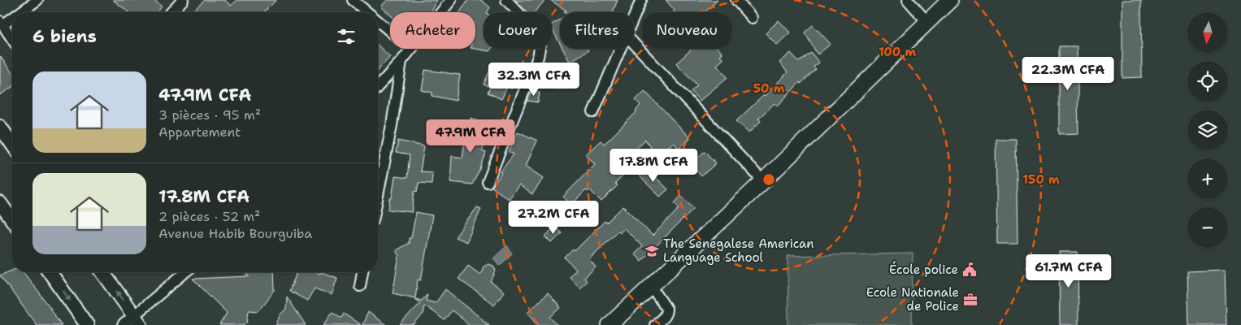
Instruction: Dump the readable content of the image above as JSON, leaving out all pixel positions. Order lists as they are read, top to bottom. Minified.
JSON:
{"places":{"school or university":["The Senegalese American Language School"],"public building":["École police"],"office":["Ecole Nationale de Police"]},"north":"bottom","page":{"map_buttons":["+","−"],"chip":["Acheter","Louer","Filtres","Nouveau"],"heading":"6 biens","price":["22.3M CFA","32.3M CFA","47.9M CFA","17.8M CFA","27.2M CFA","61.7M CFA"],"list":[{"name":"47.9M CFA","note":"3 pièces · 95 m² · Appartement"},{"name":"17.8M CFA","note":"2 pièces · 52 m² · Avenue Habib Bourguiba"}]},"rings":["100 m","50 m","150 m"]}
